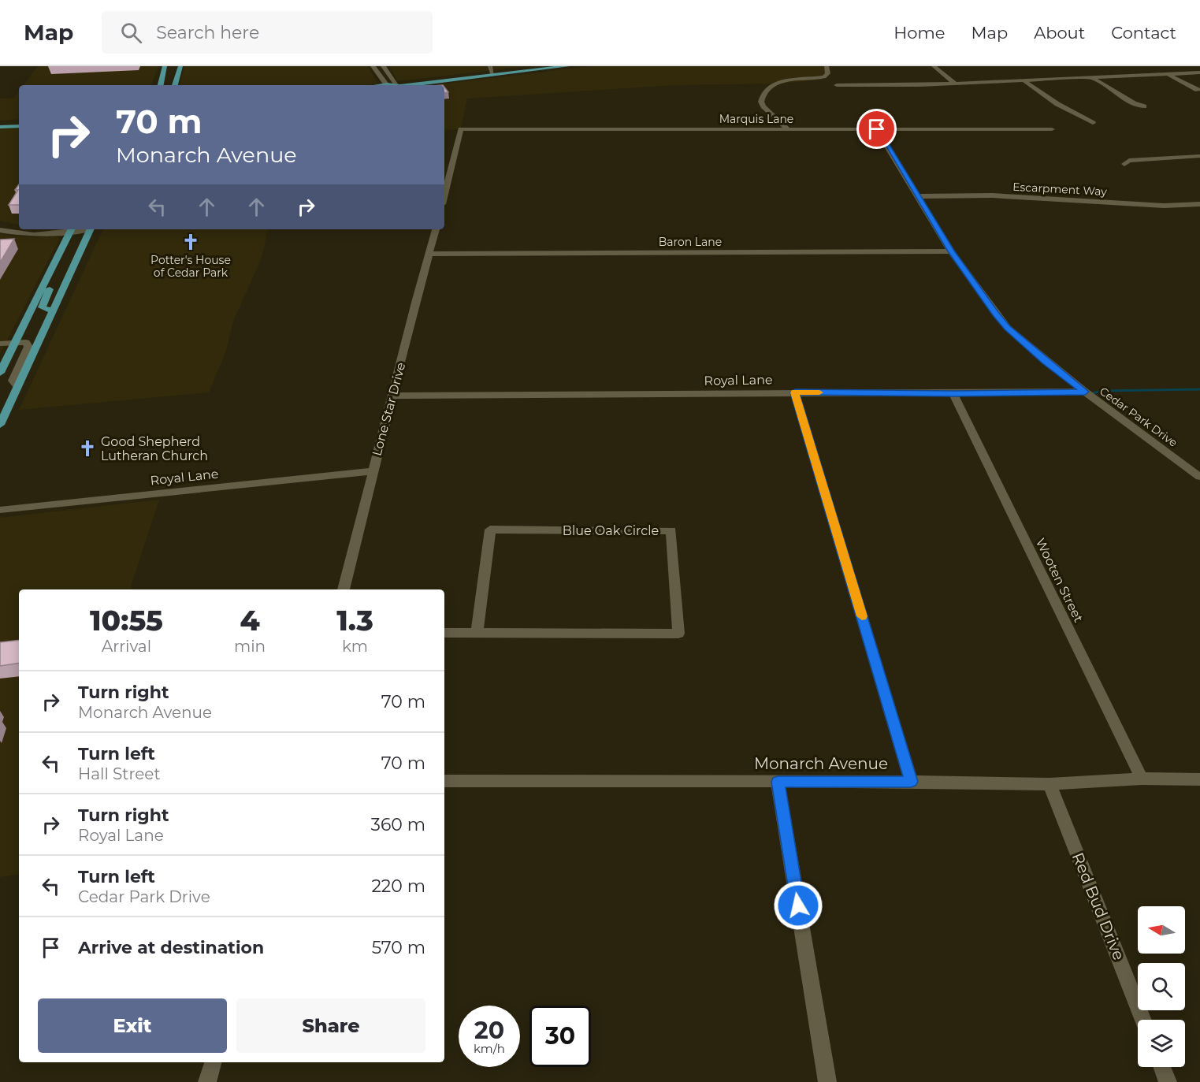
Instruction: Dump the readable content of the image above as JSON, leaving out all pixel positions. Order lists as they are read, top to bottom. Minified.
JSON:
{"streets":{"street":["Marquis Lane","Escarpment Way","Baron Lane","Royal Lane","Lone Star Drive","Cedar Park Drive","Blue Oak Circle","Wooten Street","Monarch Avenue","Red Bud Drive"]},"crossings":[["Marquis Lane","Cedar Park Drive"],["Escarpment Way","Cedar Park Drive"],["Baron Lane","Lone Star Drive"],["Baron Lane","Cedar Park Drive"],["Royal Lane","Lone Star Drive"],["Royal Lane","Cedar Park Drive"],["Royal Lane","Wooten Street"],["Wooten Street","Monarch Avenue"],["Monarch Avenue","Red Bud Drive"]],"places":{"church":["Potter's House of Cedar Park","Good Shepherd Lutheran Church"]},"north":"left","page":{"header":"Map","search":"Search here","nav":["Home","Map","About","Contact"],"turn":["70 m","Monarch Avenue"],"eta":["10:55","Arrival","4","min","1.3","km"],"list":[{"name":"Turn right","note":"Monarch Avenue","value":"70 m"},{"name":"Turn left","note":"Hall Street","value":"70 m"},{"name":"Turn right","note":"Royal Lane","value":"360 m"},{"name":"Turn left","note":"Cedar Park Drive","value":"220 m"},{"name":"Arrive at destination","value":"570 m"}],"buttons":["Exit","Share"],"speed":"20 km/h","limit":"30"}}
